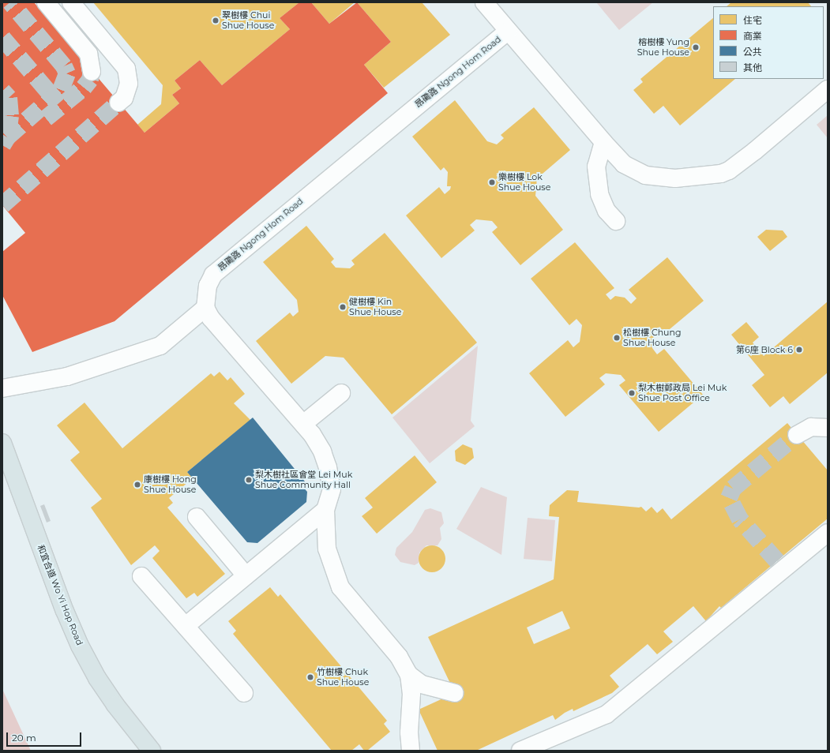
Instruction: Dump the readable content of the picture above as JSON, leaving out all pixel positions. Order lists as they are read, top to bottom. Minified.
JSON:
{"streets":{"main road":["和宜合道 Wo Yi Hop Road"],"street":["昂磡路 Ngong Hom Road"]},"places":["翠樹樓 Chui Shue House","榕樹樓 Yung Shue House","樂樹樓 Lok Shue House","健樹樓 Kin Shue House","松樹樓 Chung Shue House","第6座 Block 6","梨木樹郵政局 Lei Muk Shue Post Office","梨木樹社區會堂 Lei Muk Shue Community Hall","康樹樓 Hong Shue House","竹樹樓 Chuk Shue House"],"legend":["住宅","商業","公共","其他"],"scale_bar":"20 m"}
